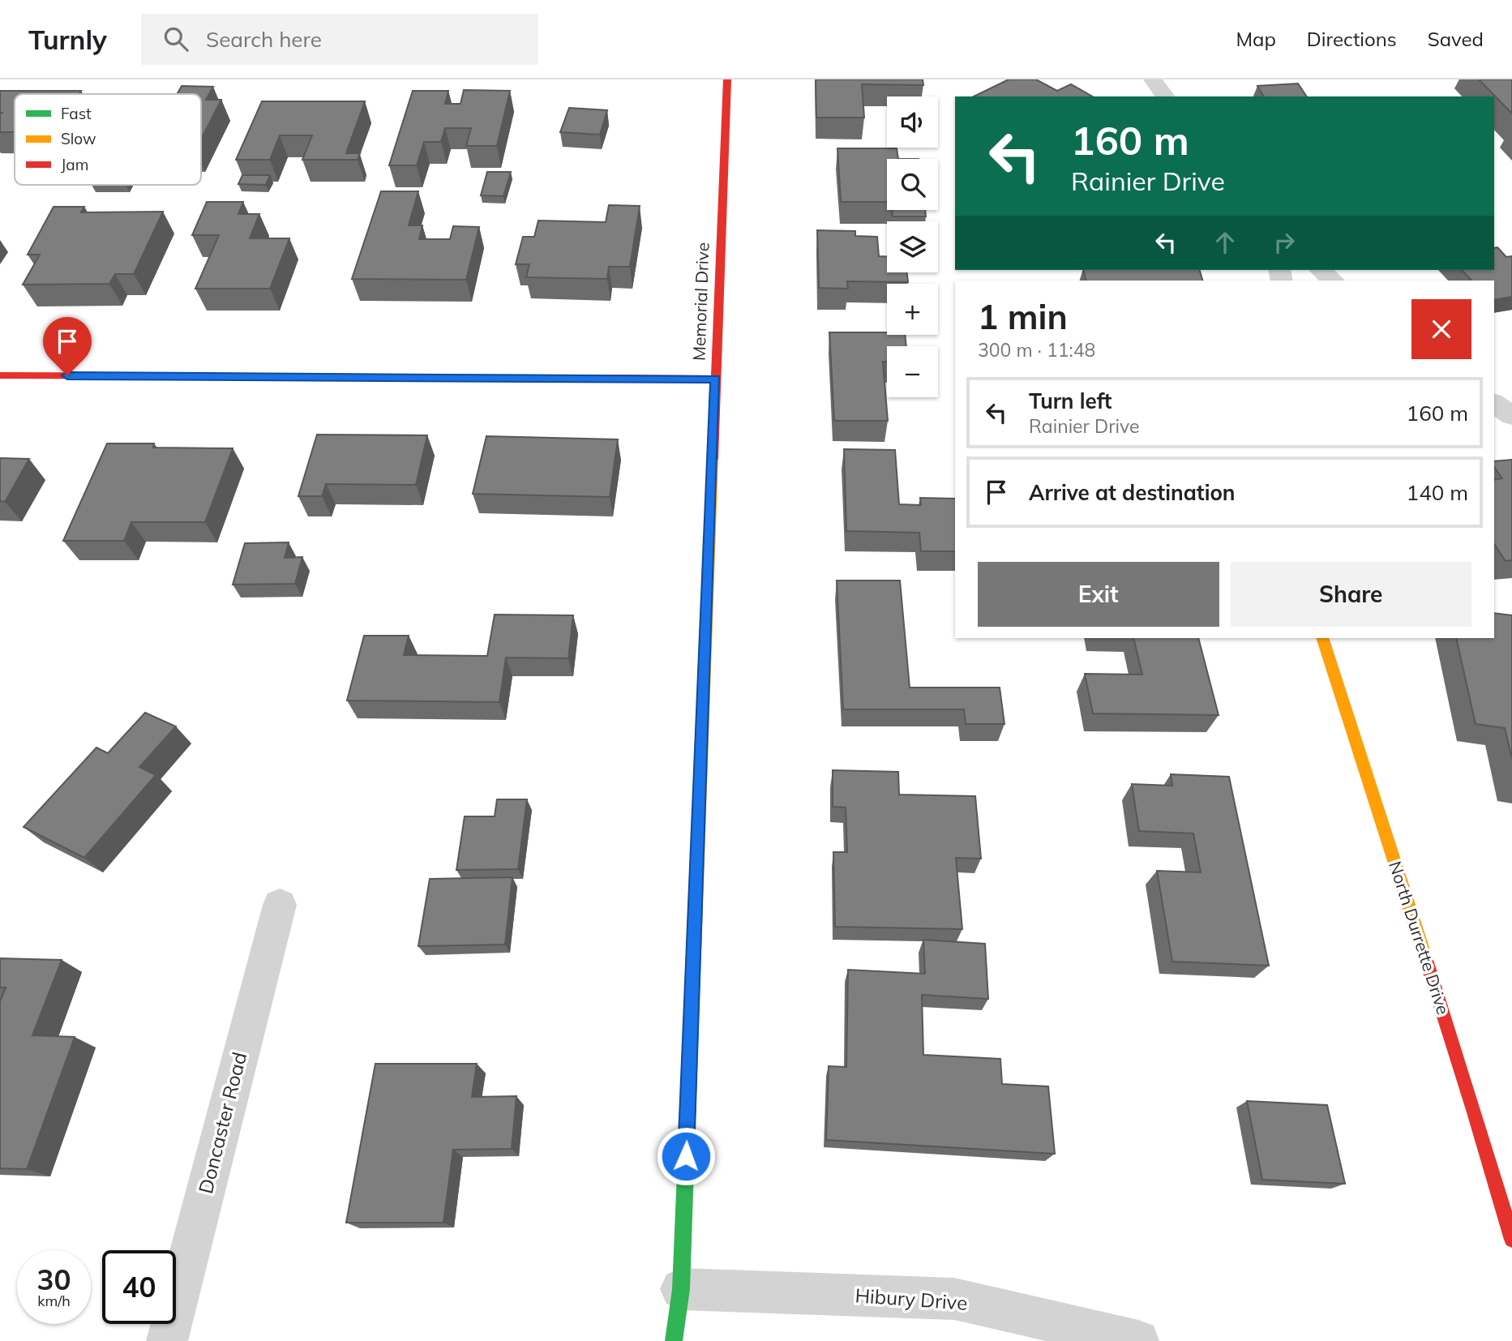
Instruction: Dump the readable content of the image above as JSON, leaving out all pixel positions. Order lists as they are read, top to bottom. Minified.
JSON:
{"streets":{"street":["Memorial Drive","North Durrette Drive","Doncaster Road","Hibury Drive"]},"crossings":[["Memorial Drive","Hibury Drive"]],"legend":["Fast","Slow","Jam"],"page":{"header":"Turnly","search":"Search here","nav":["Map","Directions","Saved"],"map_buttons":["+","−"],"turn":["160 m","Rainier Drive"],"heading":["1 min","300 m · 11:48"],"list":[{"name":"Turn left","note":"Rainier Drive","value":"160 m"},{"name":"Arrive at destination","value":"140 m"}],"buttons":["Exit","Share"],"speed":"30 km/h","limit":"40"}}
